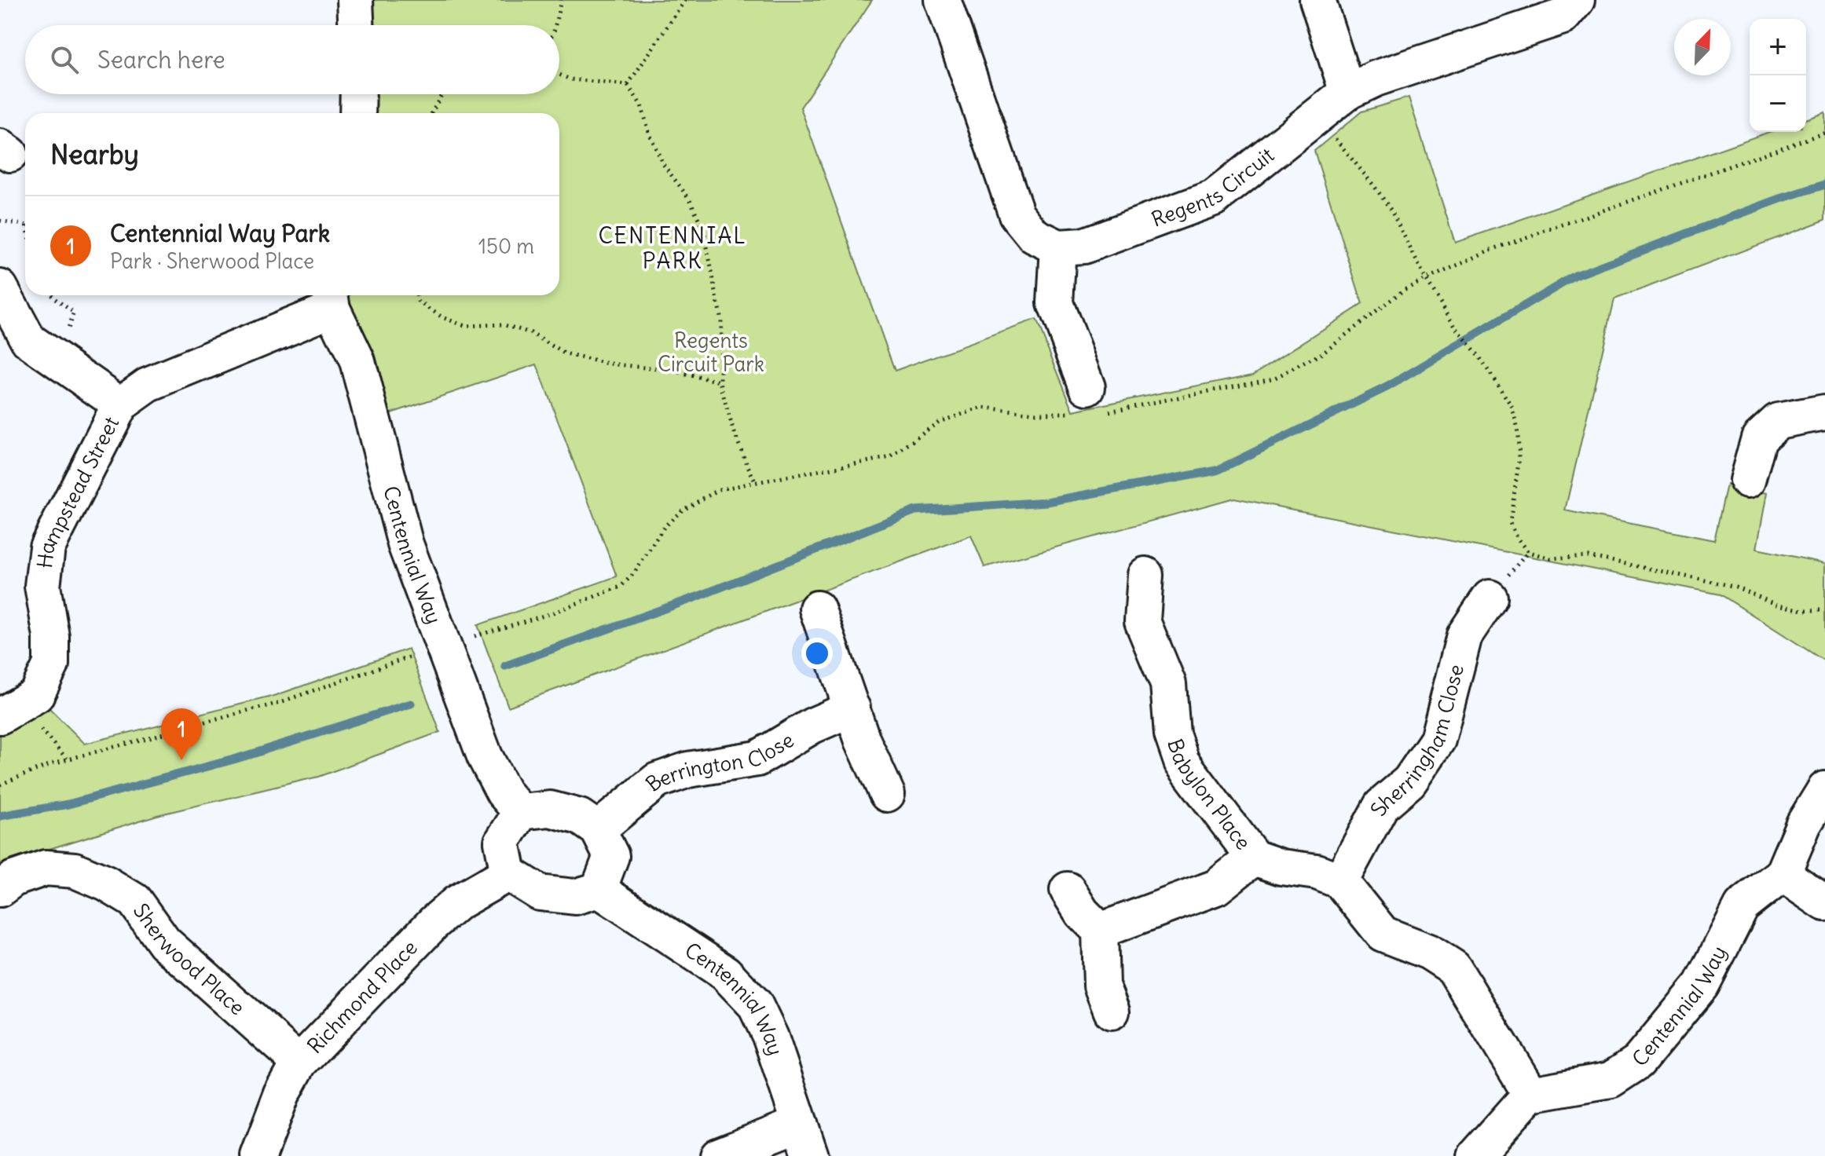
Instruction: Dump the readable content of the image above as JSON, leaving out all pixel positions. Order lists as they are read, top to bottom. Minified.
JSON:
{"streets":{"street":["Regents Circuit","Hampstead Street","Centennial Way","Sherringham Close","Berrington Close","Babylon Place","Sherwood Place","Richmond Place"]},"crossings":[["Hampstead Street","Centennial Way"],["Centennial Way","Berrington Close"],["Centennial Way","Richmond Place"],["Sherringham Close","Babylon Place"],["Berrington Close","Richmond Place"],["Sherwood Place","Richmond Place"]],"districts":["CENTENNIAL PARK"],"parks":["Regents Circuit Park"],"north":"top right","page":{"map_buttons":["+","−"],"search":"Search here","heading":"Nearby","list":[{"mark":"1","name":"Centennial Way Park","note":"Park · Sherwood Place","value":"150 m"}],"pins":"1"}}
